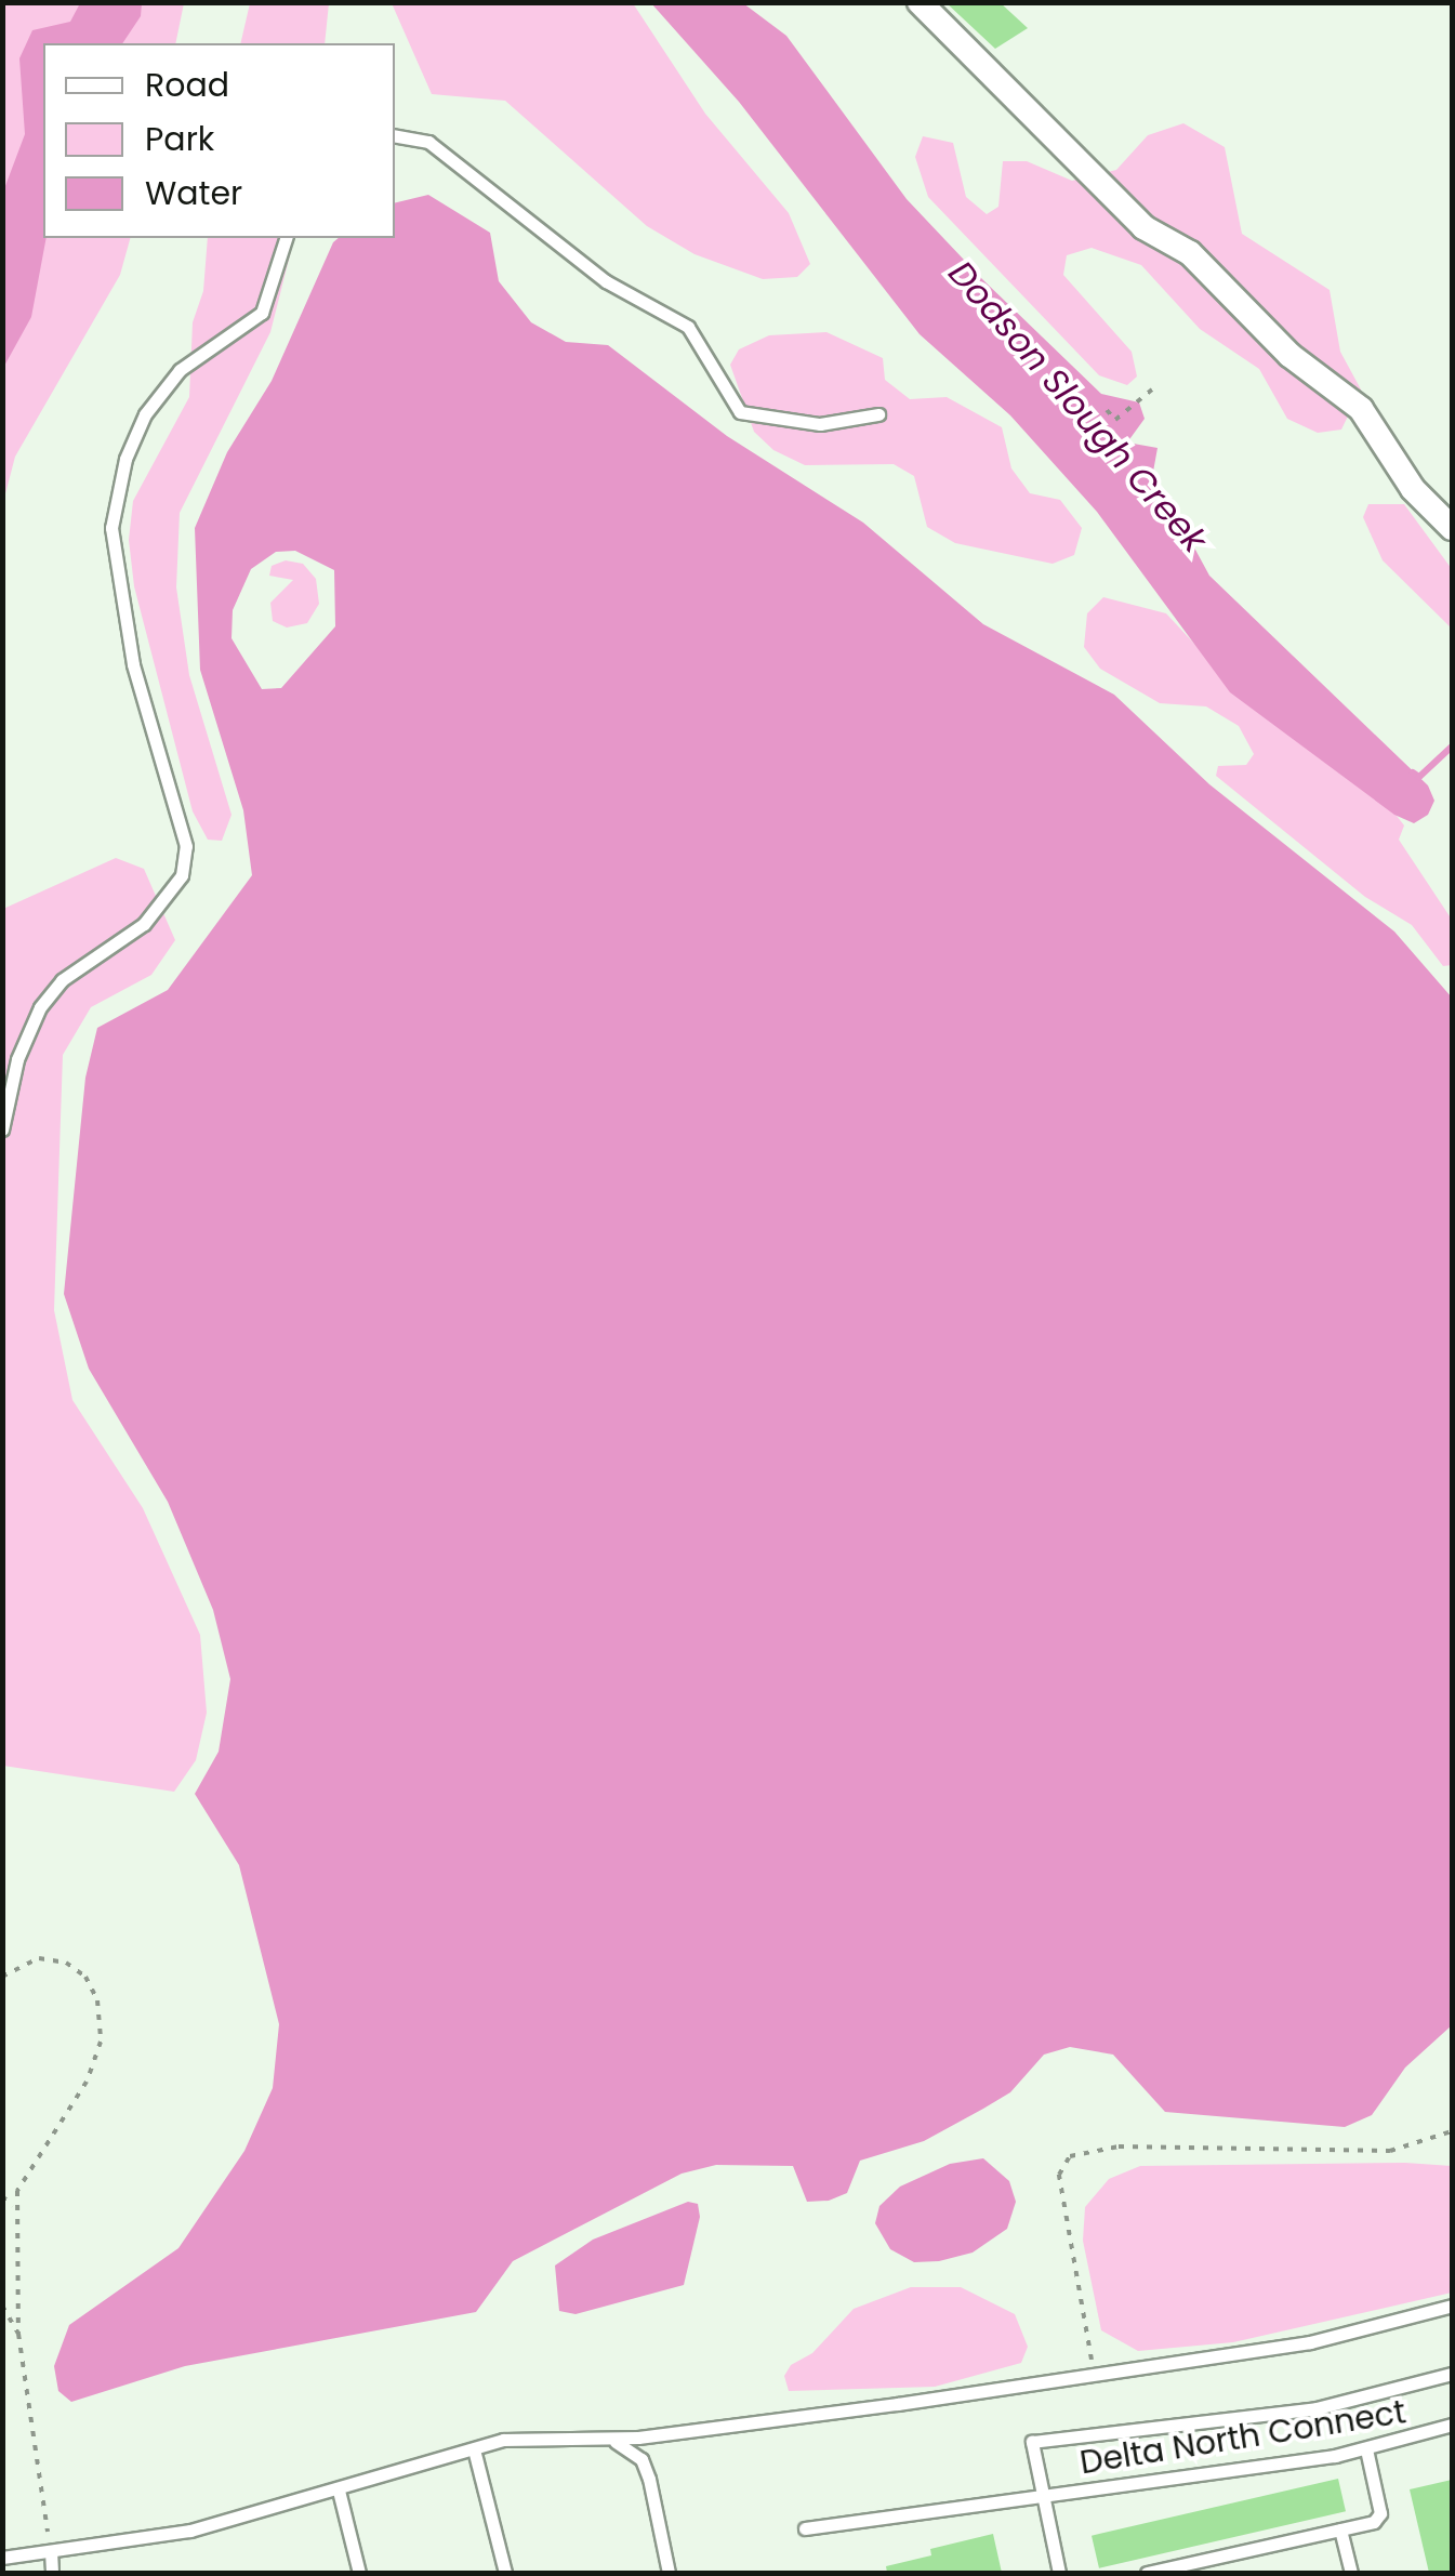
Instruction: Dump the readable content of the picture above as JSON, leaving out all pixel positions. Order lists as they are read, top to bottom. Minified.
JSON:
{"streets":{"lane":["Delta North Connect"]},"water":["Dodson Slough Creek"],"legend":["Road","Park","Water"]}
